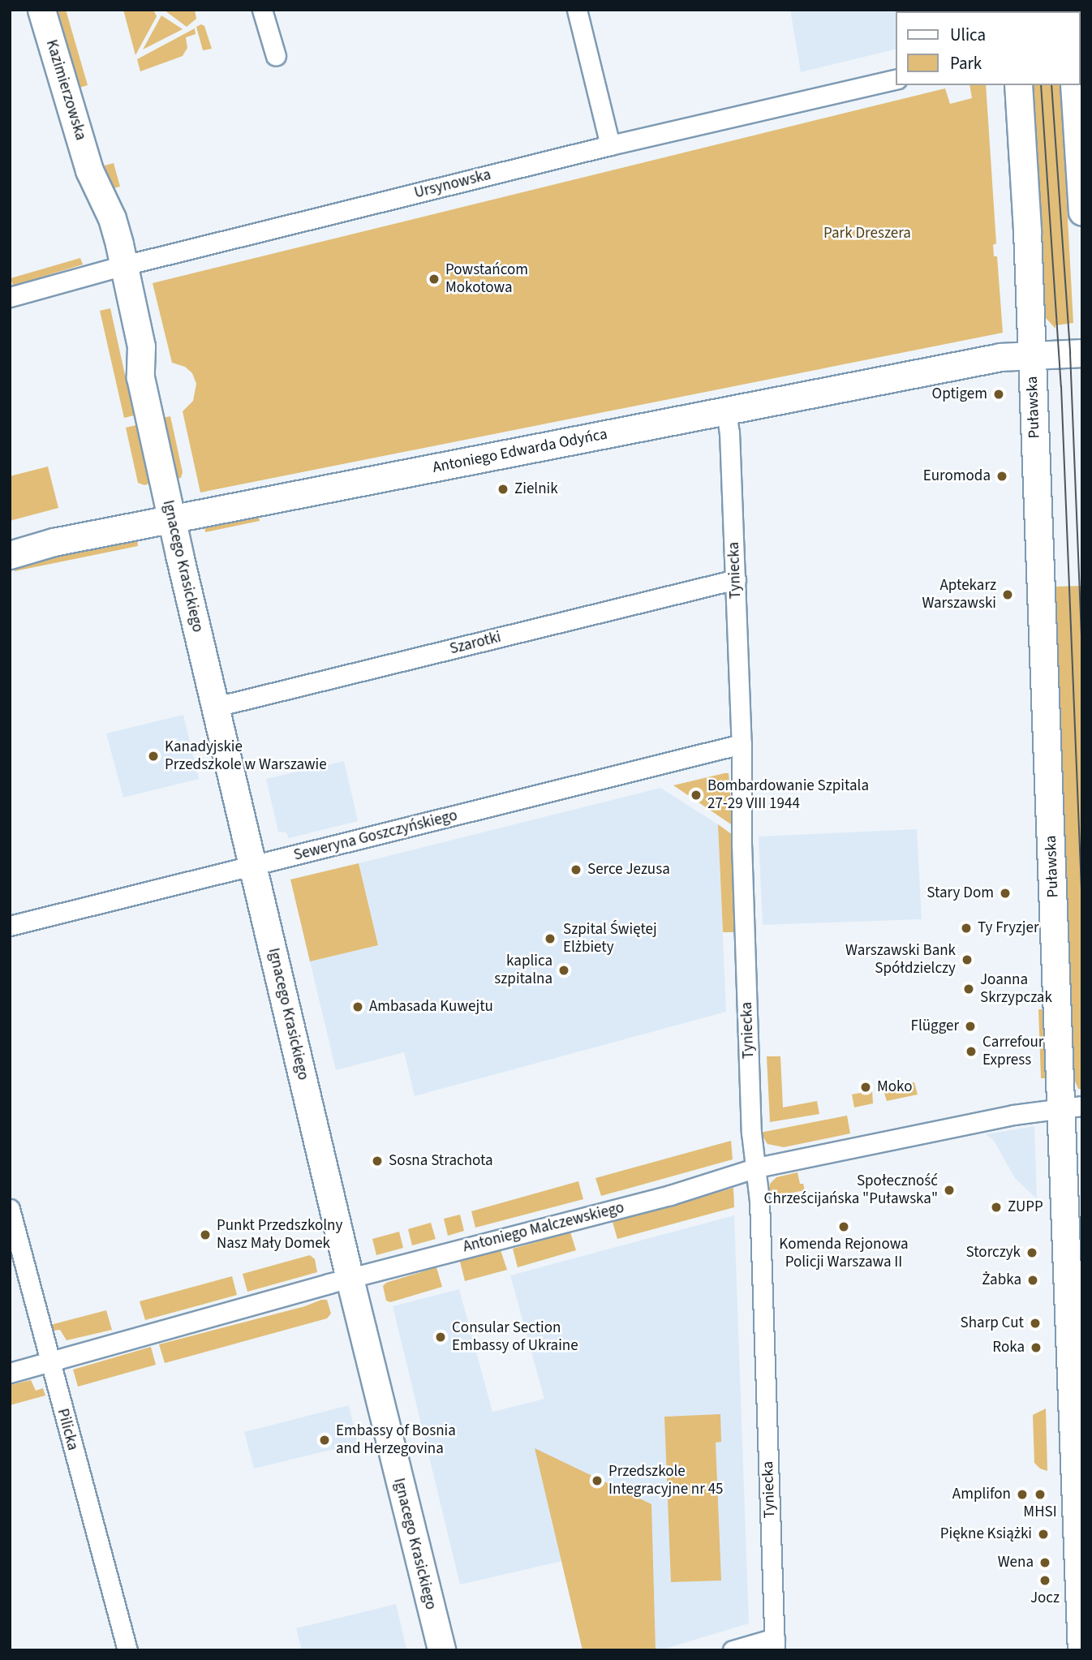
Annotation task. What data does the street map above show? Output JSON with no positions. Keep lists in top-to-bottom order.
{
  "streets": {
    "street": [
      "Kazimierzowska",
      "Ursynowska",
      "Puławska",
      "Antoniego Edwarda Odyńca",
      "Ignacego Krasickiego",
      "Tyniecka",
      "Szarotki",
      "Seweryna Goszczyńskiego",
      "Antoniego Malczewskiego",
      "Pilicka"
    ]
  },
  "crossings": [
    ["Kazimierzowska", "Ursynowska"],
    ["Kazimierzowska", "Ignacego Krasickiego"],
    ["Ursynowska", "Ignacego Krasickiego"],
    ["Puławska", "Antoniego Edwarda Odyńca"],
    ["Puławska", "Antoniego Malczewskiego"],
    ["Antoniego Edwarda Odyńca", "Ignacego Krasickiego"],
    ["Antoniego Edwarda Odyńca", "Tyniecka"],
    ["Ignacego Krasickiego", "Szarotki"],
    ["Ignacego Krasickiego", "Seweryna Goszczyńskiego"],
    ["Ignacego Krasickiego", "Antoniego Malczewskiego"],
    ["Tyniecka", "Szarotki"],
    ["Tyniecka", "Seweryna Goszczyńskiego"],
    ["Tyniecka", "Antoniego Malczewskiego"],
    ["Antoniego Malczewskiego", "Pilicka"]
  ],
  "parks": ["Park Dreszera"],
  "places": [
    "Powstańcom Mokotowa",
    "Optigem",
    "Euromoda",
    "Zielnik",
    "Aptekarz Warszawski",
    "Kanadyjskie Przedszkole w Warszawie",
    "Bombardowanie Szpitala 27-29 VIII 1944",
    "Serce Jezusa",
    "Stary Dom",
    "Ty Fryzjer",
    "Szpital Świętej Elżbiety",
    "Warszawski Bank Spółdzielczy",
    "kaplica szpitalna",
    "Joanna Skrzypczak",
    "Ambasada Kuwejtu",
    "Flügger",
    "Carrefour Express",
    "Moko",
    "Sosna Strachota",
    "Społeczność Chrześcijańska \"Puławska\"",
    "ZUPP",
    "Komenda Rejonowa Policji Warszawa II",
    "Punkt Przedszkolny Nasz Mały Domek",
    "Storczyk",
    "Żabka",
    "Sharp Cut",
    "Consular Section Embassy of Ukraine",
    "Roka",
    "Embassy of Bosnia and Herzegovina",
    "Przedszkole Integracyjne nr 45",
    "Amplifon",
    "MHSI",
    "Piękne Książki",
    "Wena",
    "Jocz"
  ],
  "legend": ["Ulica", "Park"]
}
